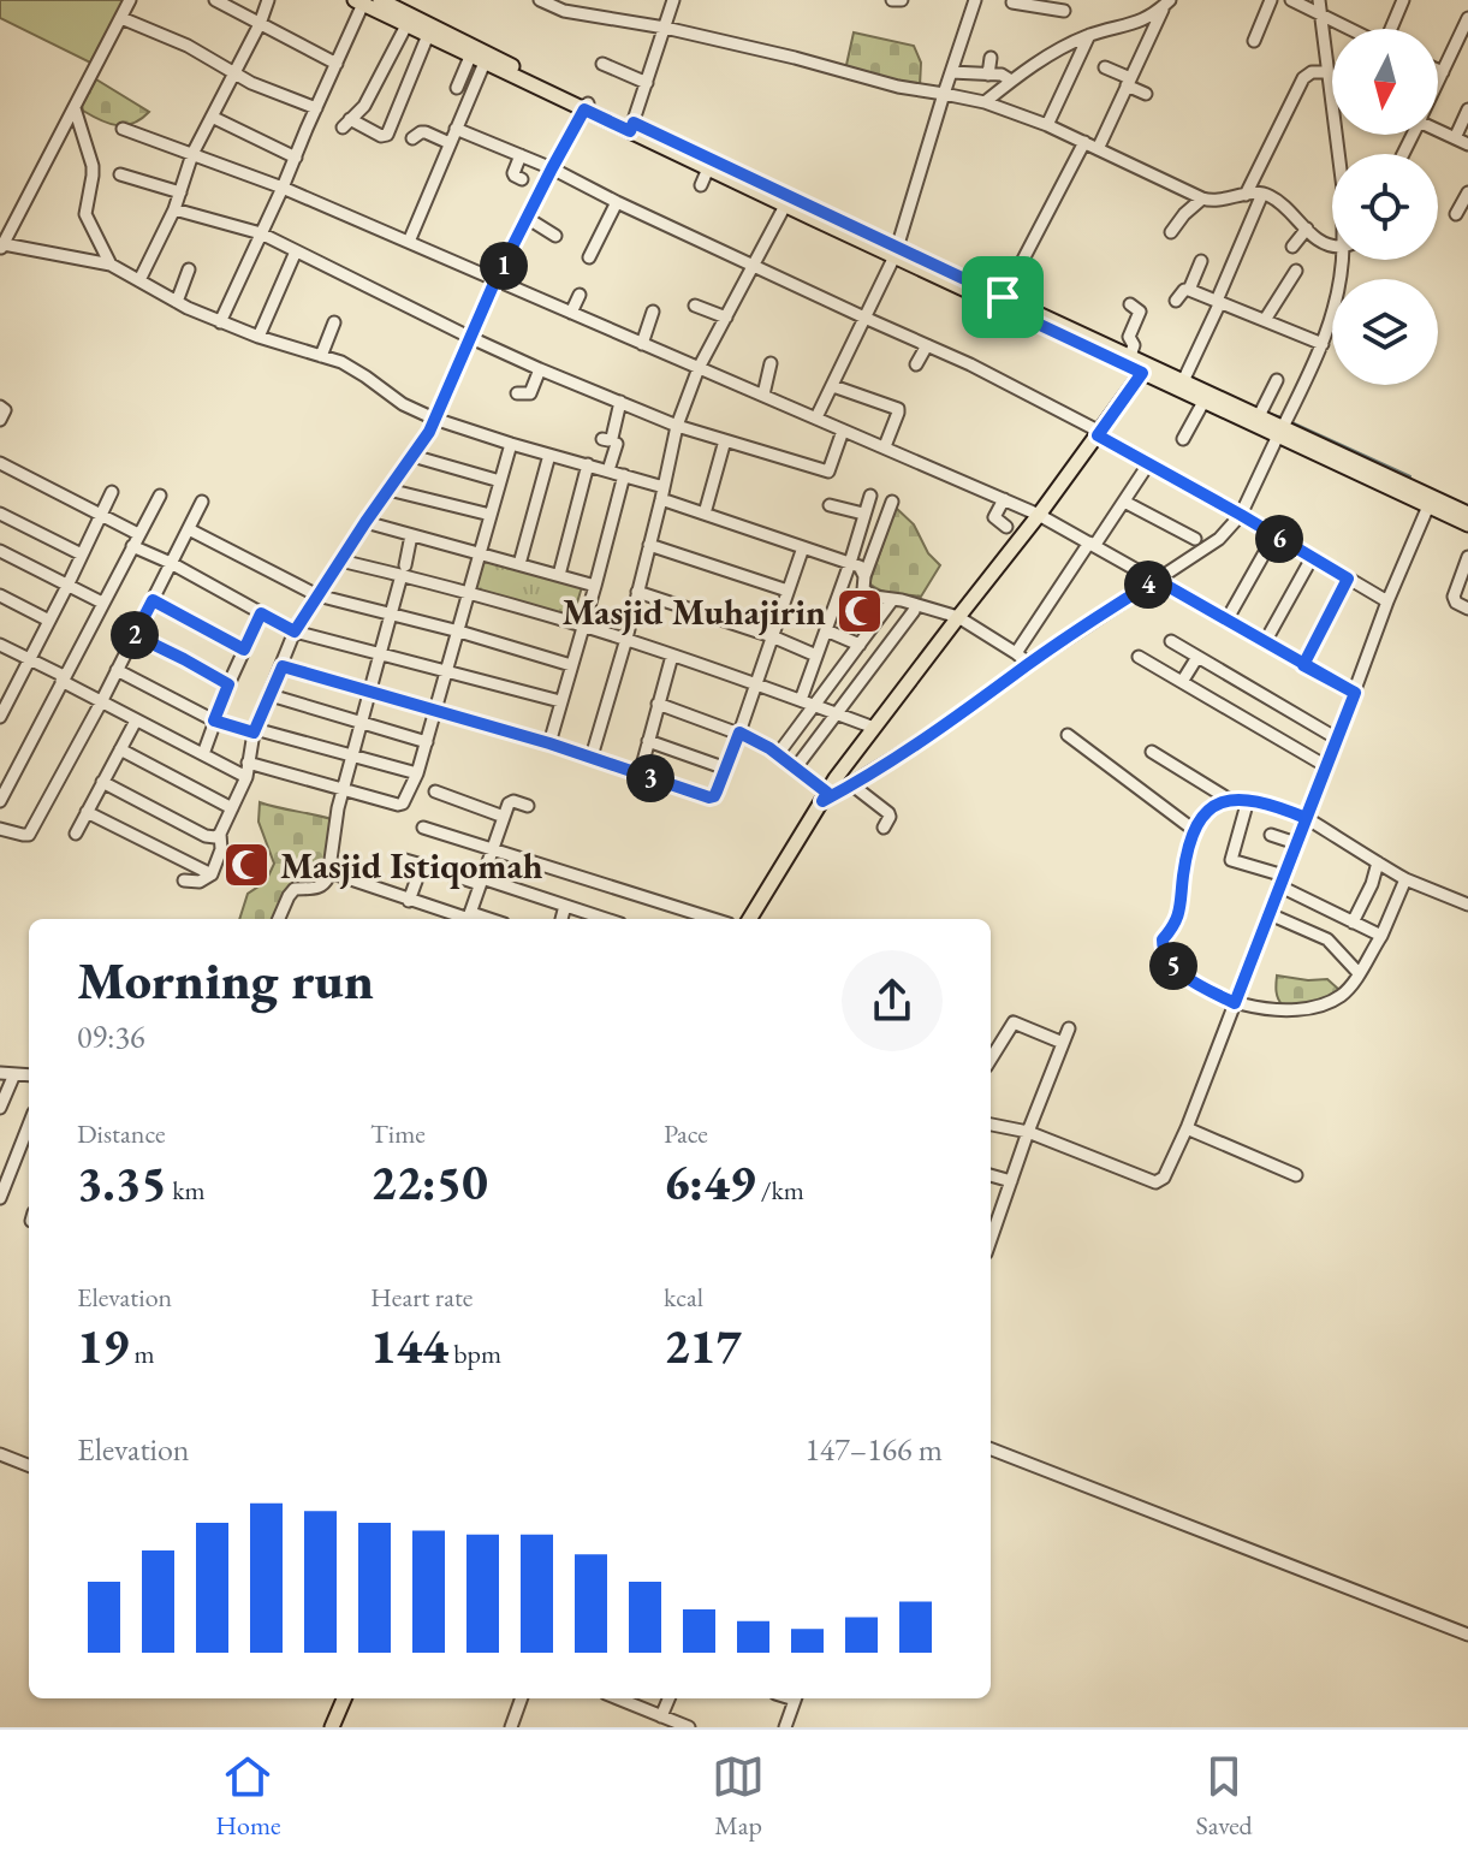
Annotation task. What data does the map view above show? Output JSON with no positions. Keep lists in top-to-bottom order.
{
  "places": {
    "mosque": ["Masjid Muhajirin", "Masjid Istiqomah"]
  },
  "north": "bottom",
  "page": {
    "pins": [
      "1",
      "6",
      "4",
      "2",
      "3",
      "5"
    ],
    "heading": ["Morning run", "09:36"],
    "stats": [
      ["Distance", "3.35 km"],
      ["Time", "22:50"],
      ["Pace", "6:49 /km"],
      ["Elevation", "19 m"],
      ["Heart rate", "144 bpm"],
      ["kcal", "217"]
    ],
    "chart": ["Elevation", "147–166 m"],
    "tabs": ["Home", "Map", "Saved"]
  }
}
